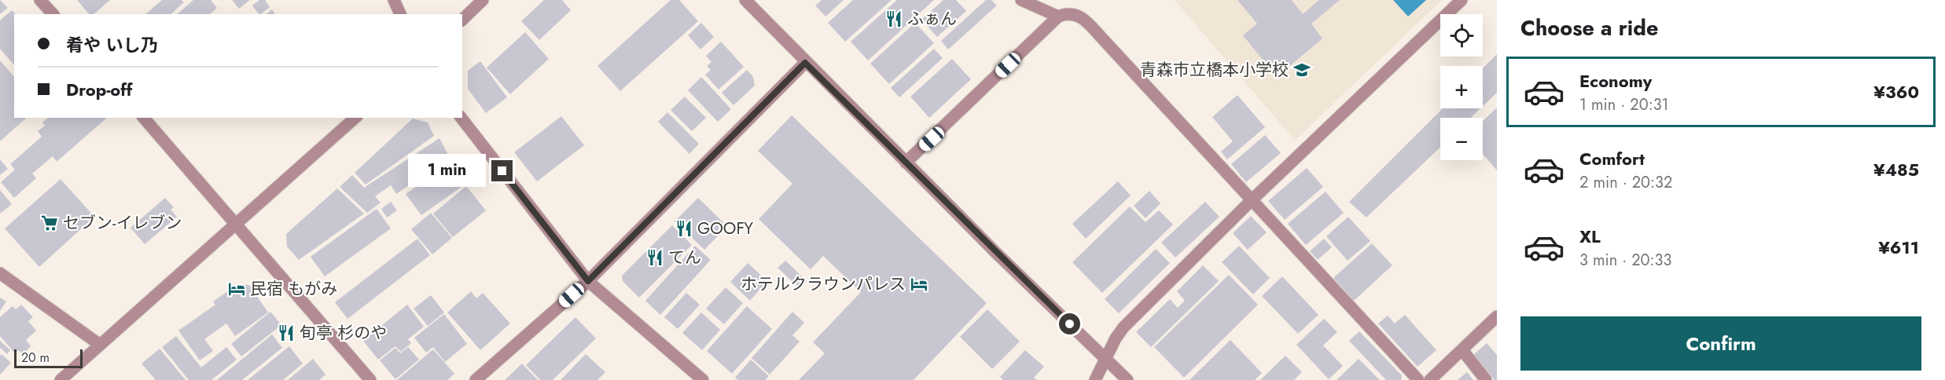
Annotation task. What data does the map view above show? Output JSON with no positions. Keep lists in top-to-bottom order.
{
  "places": {
    "restaurant": [
      "ふぁん",
      "GOOFY",
      "てん",
      "旬亭 杉のや"
    ],
    "school or university": ["青森市立橋本小学校"],
    "supermarket": ["セブン-イレブン"],
    "hotel": ["ホテルクラウンパレス", "民宿 もがみ"]
  },
  "scale_bar": "20 m",
  "page": {
    "heading": "Choose a ride",
    "map_buttons": ["+", "−"],
    "banner": ["肴や いし乃", "Drop-off"],
    "list": [
      {
        "name": "Economy",
        "note": "1 min · 20:31",
        "value": "¥360"
      },
      {
        "name": "Comfort",
        "note": "2 min · 20:32",
        "value": "¥485"
      },
      {
        "name": "XL",
        "note": "3 min · 20:33",
        "value": "¥611"
      }
    ],
    "bubble": "1 min",
    "buttons": "Confirm",
    "scale": "20 m"
  }
}
